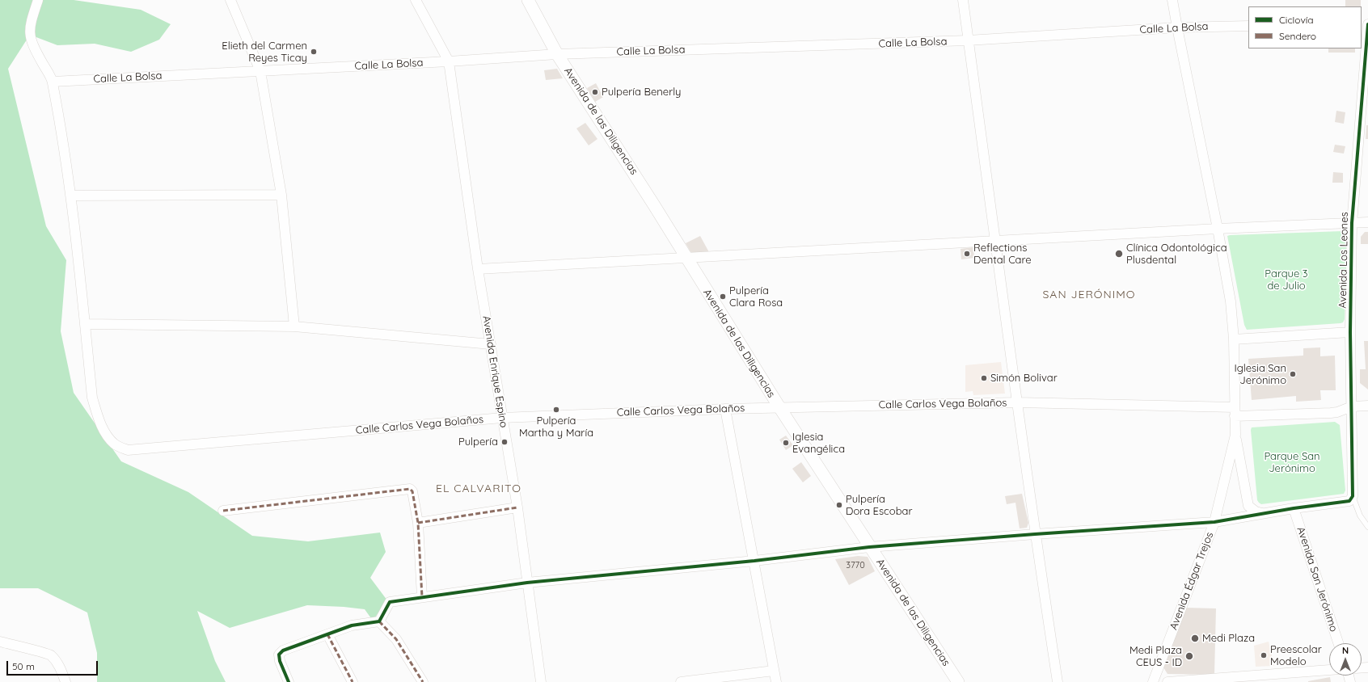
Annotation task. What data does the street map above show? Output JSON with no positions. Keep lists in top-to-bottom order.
{
  "streets": {
    "street": [
      "Calle La Bolsa",
      "Avenida de las Diligencias",
      "Avenida Los Leones",
      "Avenida Enrique Espino",
      "Calle Carlos Vega Bolaños",
      "Avenida San Jerónimo",
      "Avenida Édgar Trejos"
    ]
  },
  "crossings": [
    ["Calle La Bolsa", "Avenida de las Diligencias"],
    ["Calle La Bolsa", "Avenida Enrique Espino"],
    ["Calle La Bolsa", "Avenida Édgar Trejos"],
    ["Avenida de las Diligencias", "Calle Carlos Vega Bolaños"],
    ["Avenida Los Leones", "Calle Carlos Vega Bolaños"],
    ["Avenida Enrique Espino", "Calle Carlos Vega Bolaños"],
    ["Calle Carlos Vega Bolaños", "Avenida Édgar Trejos"]
  ],
  "districts": ["SAN JERÓNIMO", "EL CALVARITO"],
  "parks": ["Parque 3 de Julio", "Parque San Jerónimo"],
  "places": [
    "Elieth del Carmen Reyes Ticay",
    "Pulpería Benerly",
    "Reflections Dental Care",
    "Clínica Odontológica Plusdental",
    "Pulpería Clara Rosa",
    "Iglesia San Jerónimo",
    "Simón Bolivar",
    "Pulpería Martha y María",
    "Pulpería",
    "Iglesia Evangélica",
    "Pulpería Dora Escobar",
    "Medi Plaza",
    "Preescolar Modelo",
    "Medi Plaza CEUS - ID"
  ],
  "house_numbers": ["3770"],
  "legend": ["Ciclovía", "Sendero"],
  "scale_bar": "50 m",
  "north": "top"
}
